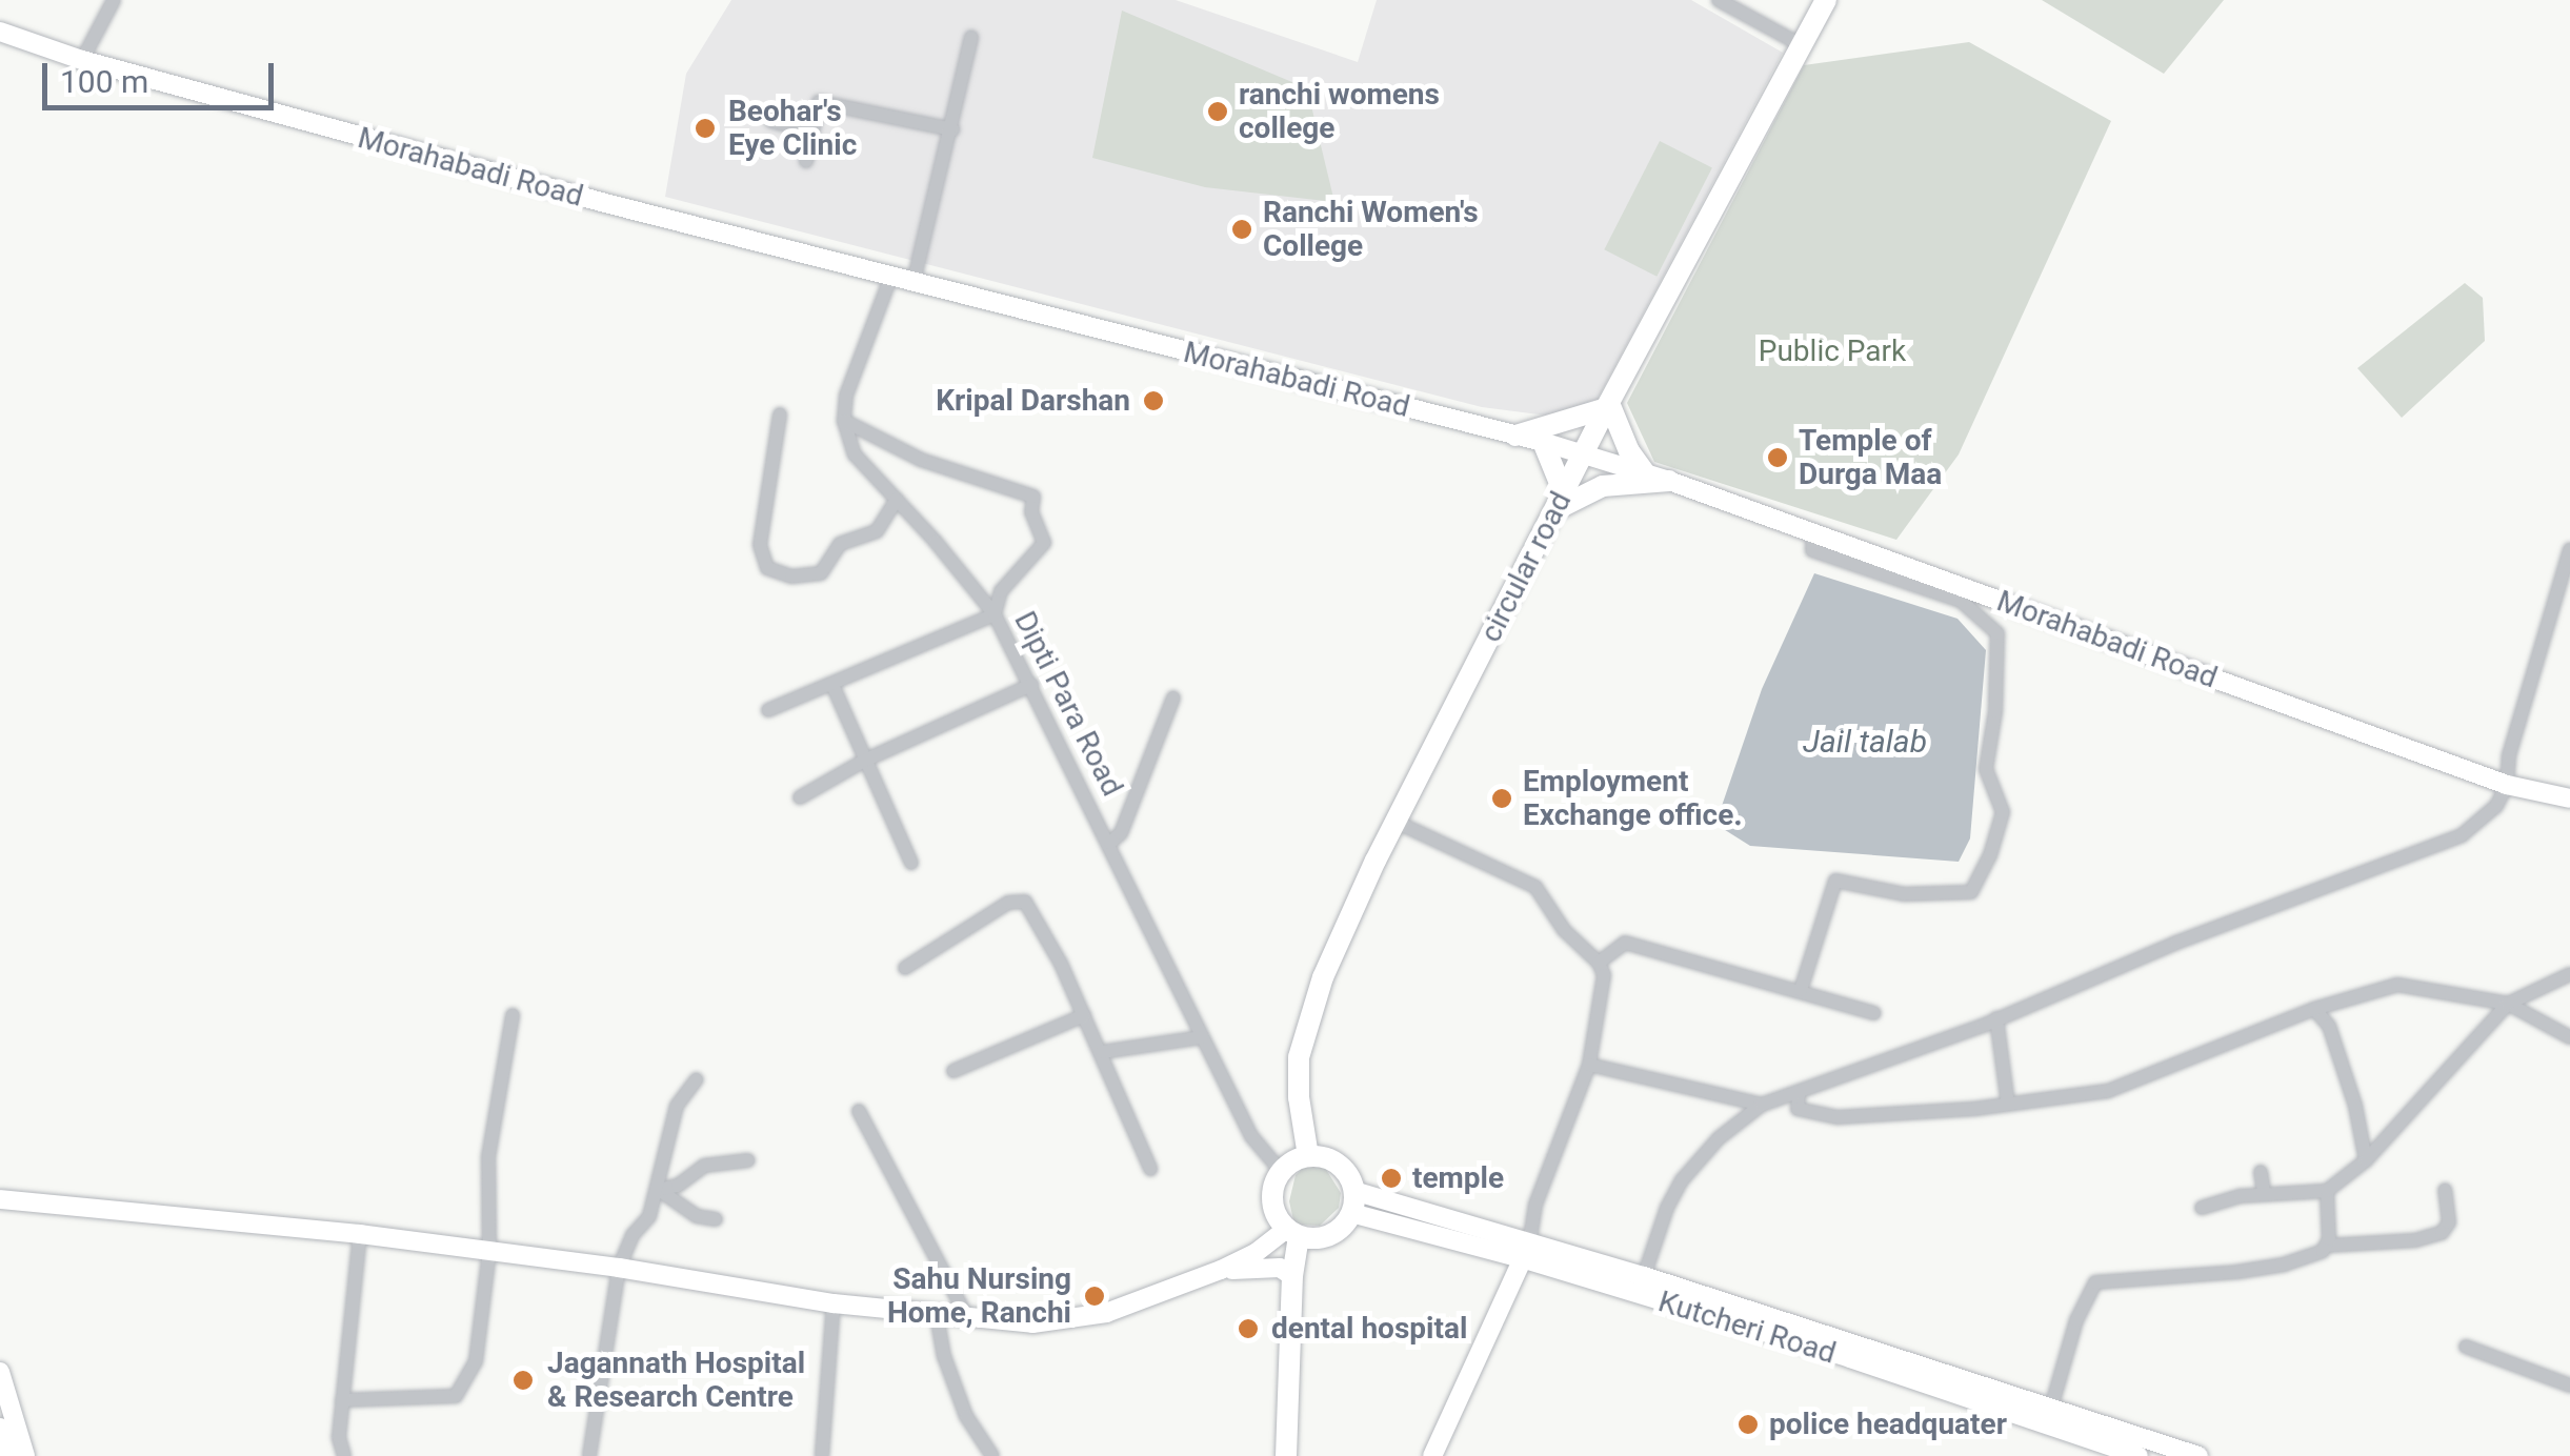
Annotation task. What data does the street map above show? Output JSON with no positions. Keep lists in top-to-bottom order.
{
  "streets": {
    "main road": ["Morahabadi Road", "circular road", "Kutcheri Road"],
    "street": ["Dipti Para Road"]
  },
  "crossings": [
    ["Morahabadi Road", "circular road"],
    ["circular road", "Dipti Para Road"]
  ],
  "water": ["Jail talab"],
  "parks": ["Public Park"],
  "places": [
    "ranchi womens college",
    "Beohar's Eye Clinic",
    "Ranchi Women's College",
    "Kripal Darshan",
    "Temple of Durga Maa",
    "Employment Exchange office.",
    "temple",
    "Sahu Nursing Home, Ranchi",
    "dental hospital",
    "Jagannath Hospital & Research Centre",
    "police headquater"
  ],
  "scale_bar": "100 m"
}
